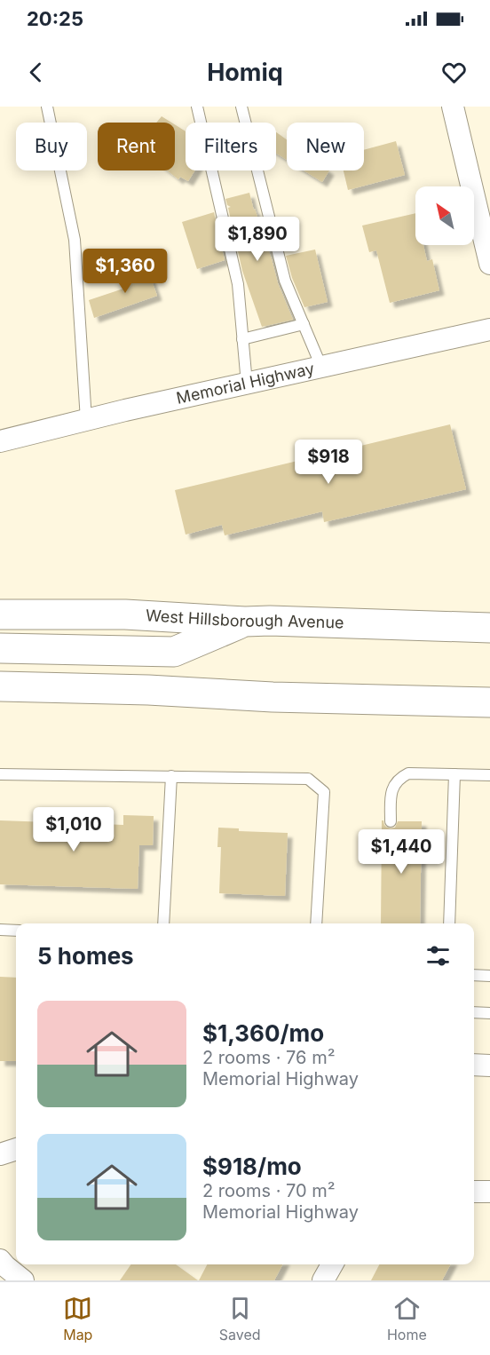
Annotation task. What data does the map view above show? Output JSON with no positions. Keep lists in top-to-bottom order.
{
  "streets": {
    "main road": ["West Hillsborough Avenue"],
    "street": ["Memorial Highway"]
  },
  "north": "top left",
  "page": {
    "status": "20:25",
    "header": "Homiq",
    "chip": [
      "Buy",
      "Rent",
      "Filters",
      "New"
    ],
    "price": [
      "$1,890",
      "$1,360",
      "$918",
      "$1,010",
      "$1,440"
    ],
    "heading": "5 homes",
    "list": [
      {
        "name": "$1,360/mo",
        "note": "2 rooms · 76 m² · Memorial Highway"
      },
      {
        "name": "$918/mo",
        "note": "2 rooms · 70 m² · Memorial Highway"
      }
    ],
    "tabs": ["Map", "Saved", "Home"]
  }
}
